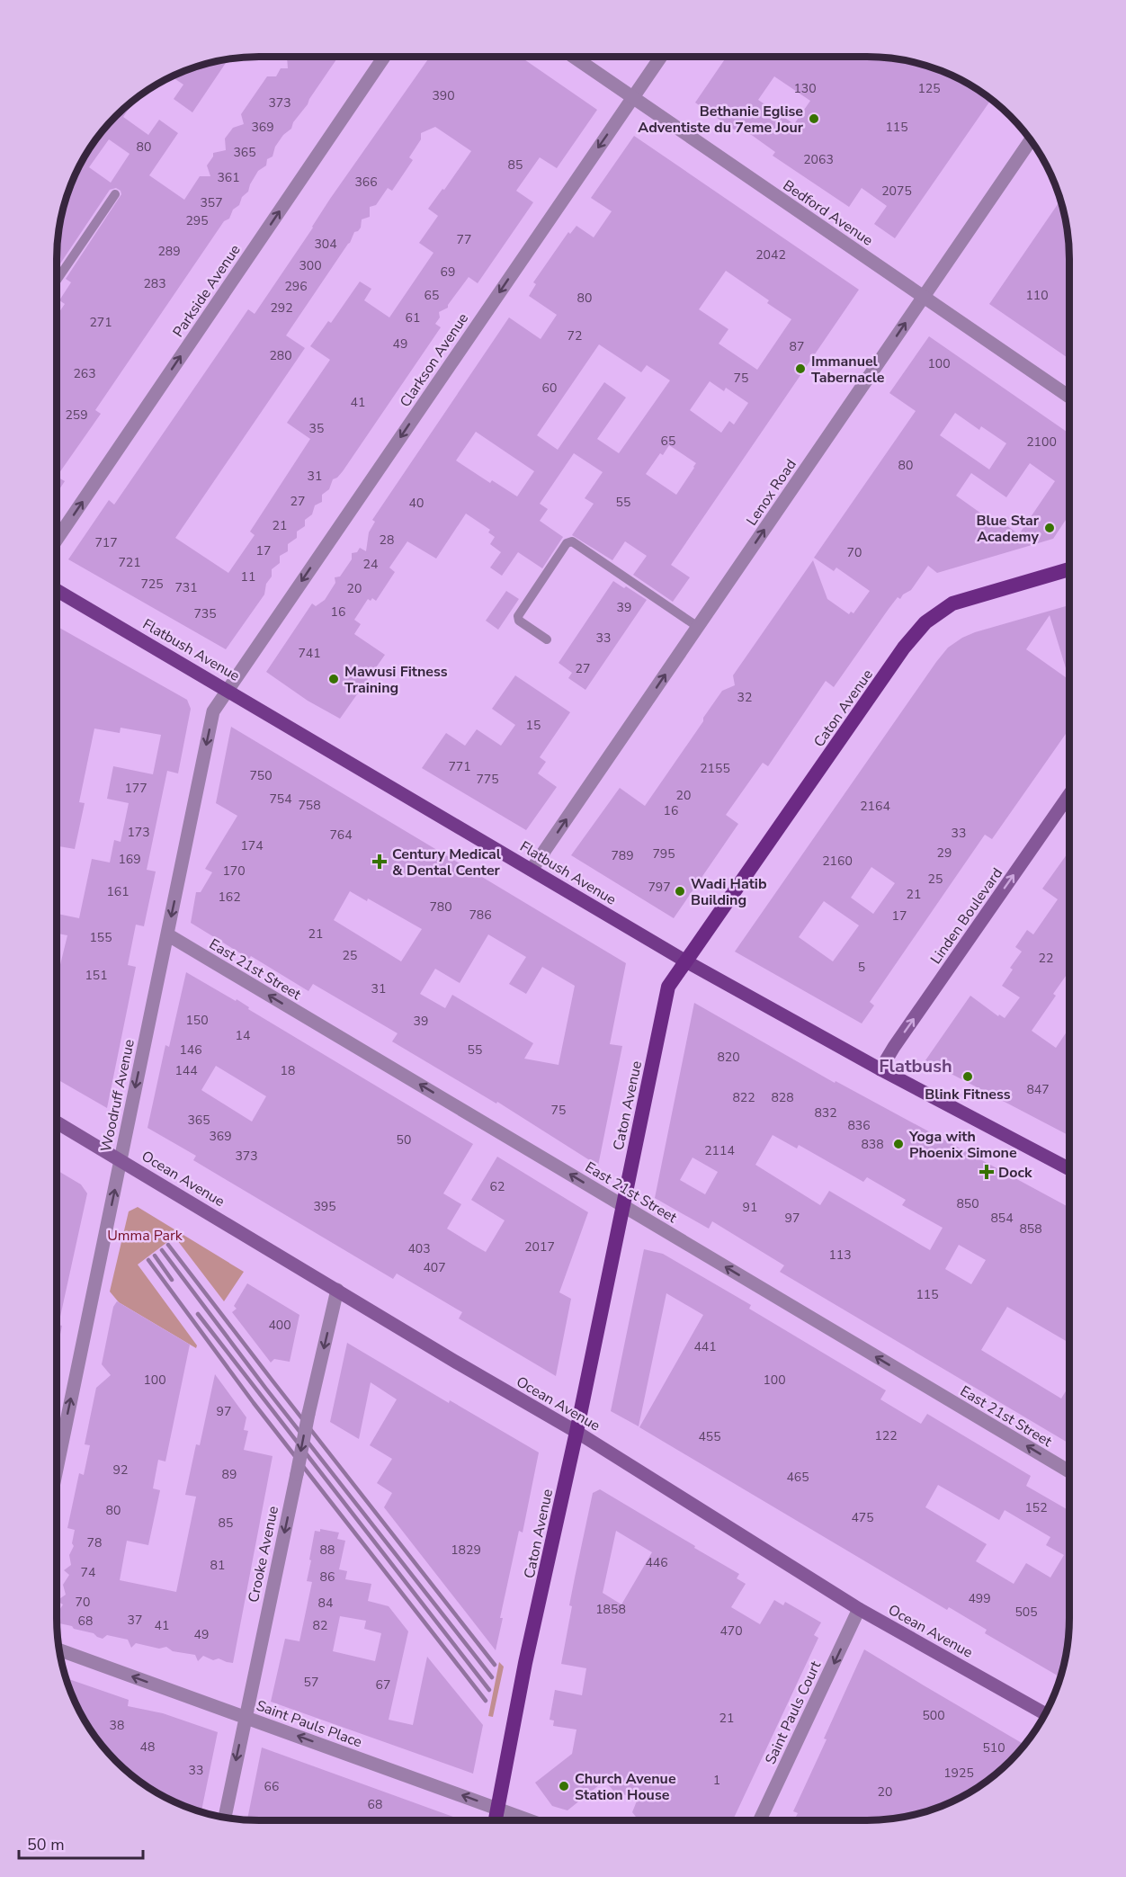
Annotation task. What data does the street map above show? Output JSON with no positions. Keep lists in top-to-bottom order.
{
  "streets": {
    "highway": ["Caton Avenue"],
    "main road": ["Flatbush Avenue", "Linden Boulevard", "Ocean Avenue"],
    "street": [
      "Bedford Avenue",
      "Parkside Avenue",
      "Clarkson Avenue",
      "Lenox Road",
      "East 21st Street",
      "Woodruff Avenue",
      "Crooke Avenue",
      "Saint Pauls Court",
      "Saint Pauls Place"
    ]
  },
  "crossings": [
    ["Bedford Avenue", "Clarkson Avenue"],
    ["Bedford Avenue", "Lenox Road"],
    ["Clarkson Avenue", "Flatbush Avenue"],
    ["Clarkson Avenue", "Woodruff Avenue"],
    ["Lenox Road", "Flatbush Avenue"],
    ["Flatbush Avenue", "Caton Avenue"],
    ["Flatbush Avenue", "Linden Boulevard"],
    ["Flatbush Avenue", "Woodruff Avenue"],
    ["Caton Avenue", "East 21st Street"],
    ["Caton Avenue", "Ocean Avenue"],
    ["Caton Avenue", "Saint Pauls Place"],
    ["East 21st Street", "Woodruff Avenue"],
    ["Woodruff Avenue", "Ocean Avenue"],
    ["Ocean Avenue", "Crooke Avenue"],
    ["Ocean Avenue", "Saint Pauls Court"],
    ["Crooke Avenue", "Saint Pauls Place"]
  ],
  "one_way": [
    "Parkside Avenue",
    "Clarkson Avenue",
    "Lenox Road",
    "Linden Boulevard",
    "East 21st Street",
    "Crooke Avenue",
    "Saint Pauls Court",
    "Saint Pauls Place"
  ],
  "districts": ["Flatbush"],
  "parks": ["Umma Park"],
  "places": {
    "other": [
      "Bethanie Eglise Adventiste du 7eme Jour",
      "Immanuel Tabernacle",
      "Blue Star Academy",
      "Mawusi Fitness Training",
      "Wadi Hatib Building",
      "Blink Fitness",
      "Yoga with Phoenix Simone",
      "Church Avenue Station House"
    ],
    "health": ["Century Medical & Dental Center", "Dock"]
  },
  "house_numbers": [
    "130",
    "125",
    "390",
    "373",
    "369",
    "115",
    "80",
    "365",
    "2063",
    "85",
    "361",
    "366",
    "2075",
    "357",
    "295",
    "77",
    "304",
    "289",
    "2042",
    "300",
    "69",
    "283",
    "296",
    "65",
    "110",
    "80",
    "292",
    "61",
    "271",
    "72",
    "49",
    "87",
    "280",
    "100",
    "263",
    "75",
    "60",
    "41",
    "259",
    "35",
    "65",
    "2100",
    "80",
    "31",
    "27",
    "55",
    "40",
    "21",
    "28",
    "717",
    "17",
    "70",
    "721",
    "24",
    "11",
    "725",
    "731",
    "20",
    "39",
    "16",
    "735",
    "33",
    "741",
    "27",
    "32",
    "15",
    "771",
    "2155",
    "750",
    "775",
    "177",
    "20",
    "754",
    "758",
    "2164",
    "16",
    "173",
    "33",
    "764",
    "174",
    "29",
    "795",
    "789",
    "169",
    "2160",
    "170",
    "25",
    "797",
    "161",
    "21",
    "162",
    "780",
    "786",
    "17",
    "21",
    "155",
    "25",
    "22",
    "5",
    "151",
    "31",
    "150",
    "39",
    "14",
    "146",
    "55",
    "820",
    "144",
    "18",
    "847",
    "822",
    "828",
    "75",
    "832",
    "365",
    "836",
    "369",
    "50",
    "838",
    "2114",
    "373",
    "62",
    "850",
    "395",
    "91",
    "97",
    "854",
    "858",
    "2017",
    "403",
    "113",
    "407",
    "115",
    "400",
    "441",
    "100",
    "100",
    "97",
    "122",
    "455",
    "92",
    "89",
    "465",
    "152",
    "80",
    "475",
    "85",
    "78",
    "88",
    "1829",
    "446",
    "81",
    "74",
    "86",
    "499",
    "70",
    "84",
    "1858",
    "505",
    "37",
    "68",
    "41",
    "82",
    "470",
    "49",
    "57",
    "67",
    "500",
    "21",
    "38",
    "48",
    "510",
    "33",
    "1925",
    "1",
    "66",
    "20",
    "68"
  ],
  "scale_bar": "50 m"
}
